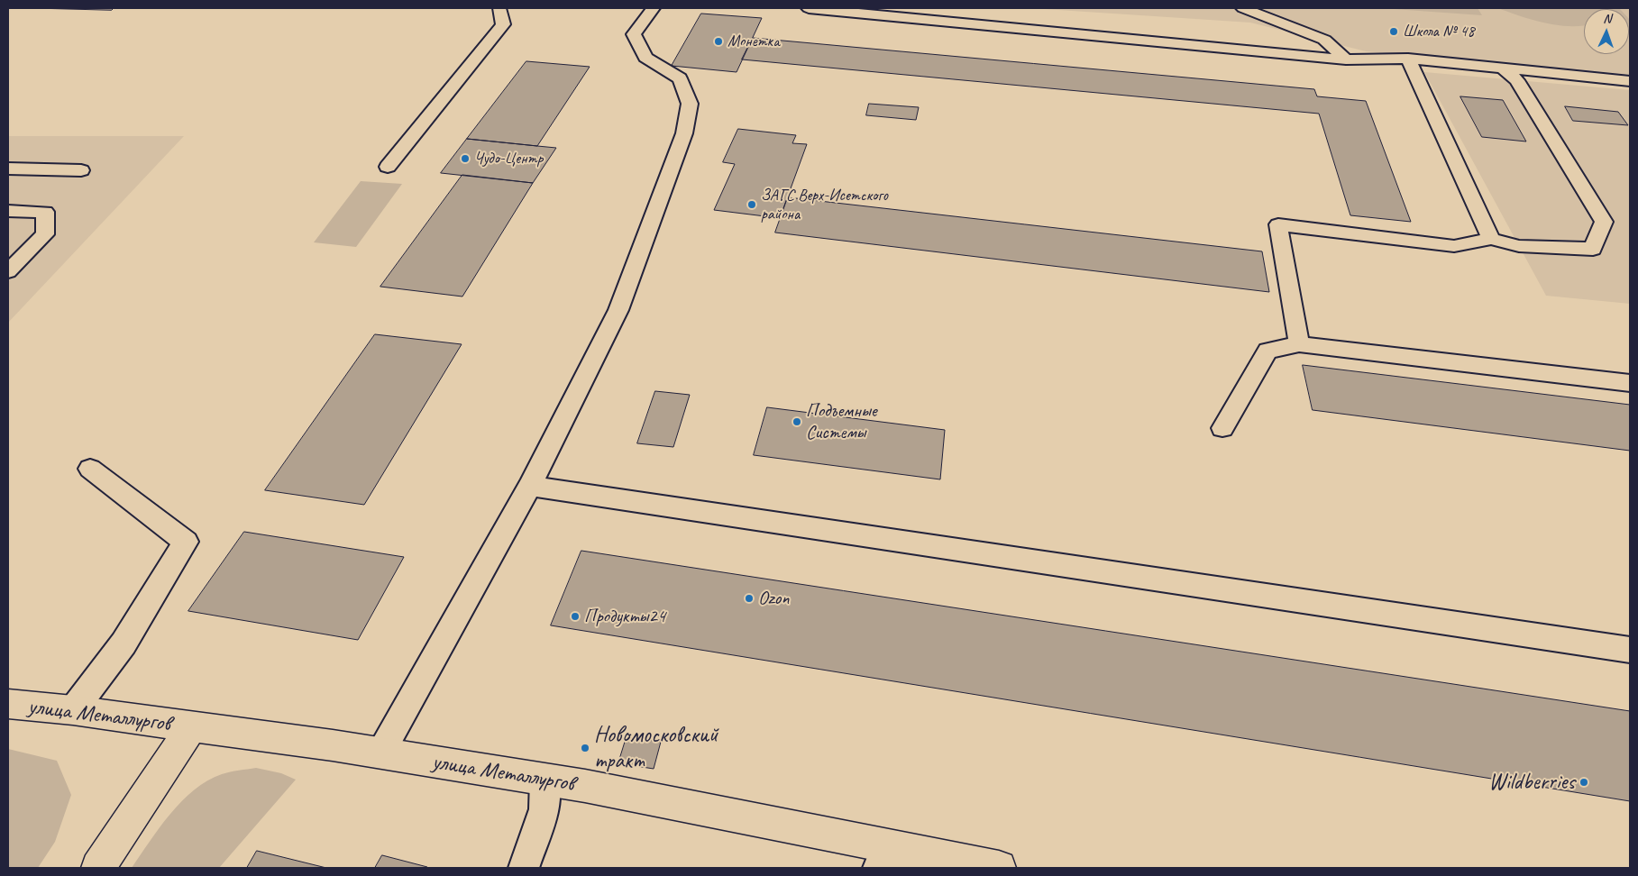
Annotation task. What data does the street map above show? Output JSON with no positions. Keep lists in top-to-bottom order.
{
  "streets": {
    "street": ["улица Металлургов"]
  },
  "places": [
    "Школа № 48",
    "Монетка",
    "Чудо-Центр",
    "ЗАГС Верх-Исетского района",
    "Подъемные Системы",
    "Ozon",
    "Продукты24",
    "Новомосковский тракт",
    "Wildberries"
  ],
  "north": "top"
}
